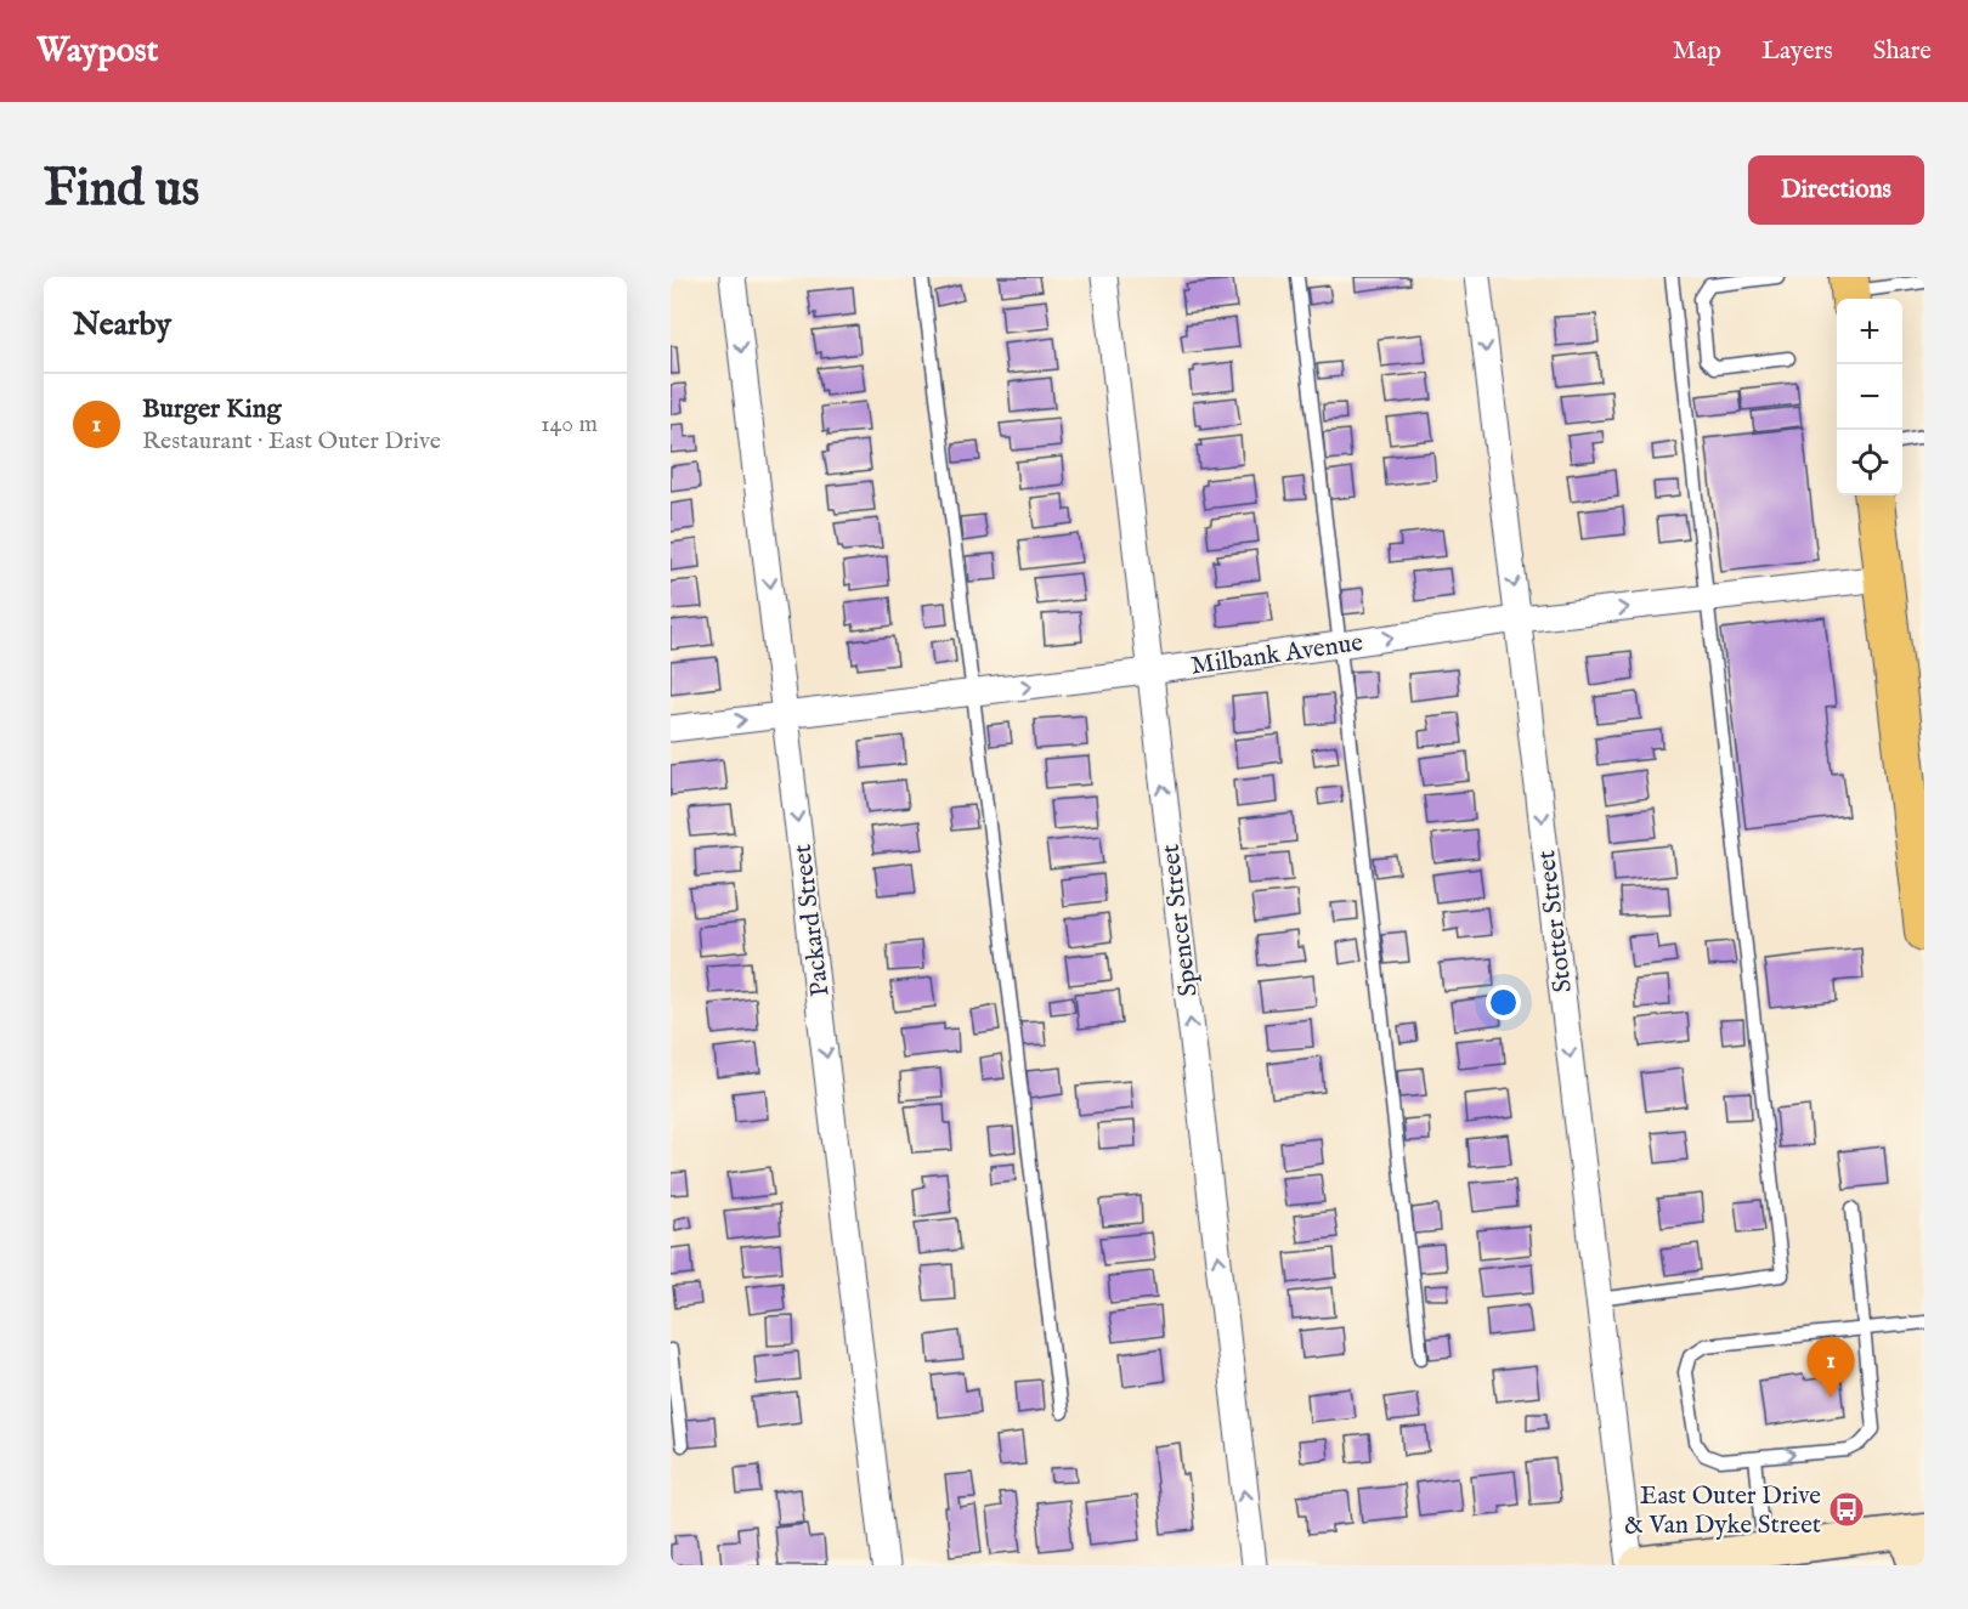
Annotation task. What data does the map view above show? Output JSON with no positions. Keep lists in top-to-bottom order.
{
  "streets": {
    "street": [
      "Milbank Avenue",
      "Packard Street",
      "Spencer Street",
      "Stotter Street"
    ]
  },
  "crossings": [
    ["Milbank Avenue", "Packard Street"],
    ["Milbank Avenue", "Spencer Street"],
    ["Milbank Avenue", "Stotter Street"]
  ],
  "one_way": [
    "Milbank Avenue",
    "Packard Street",
    "Spencer Street",
    "Stotter Street"
  ],
  "places": {
    "bus stop": ["East Outer Drive & Van Dyke Street"]
  },
  "page": {
    "header": "Waypost",
    "nav": ["Map", "Layers", "Share"],
    "buttons": "Directions",
    "title": "Find us",
    "heading": "Nearby",
    "map_buttons": ["+", "−"],
    "list": [
      {
        "mark": "1",
        "name": "Burger King",
        "note": "Restaurant · East Outer Drive",
        "value": "140 m"
      }
    ],
    "pins": "1"
  }
}
